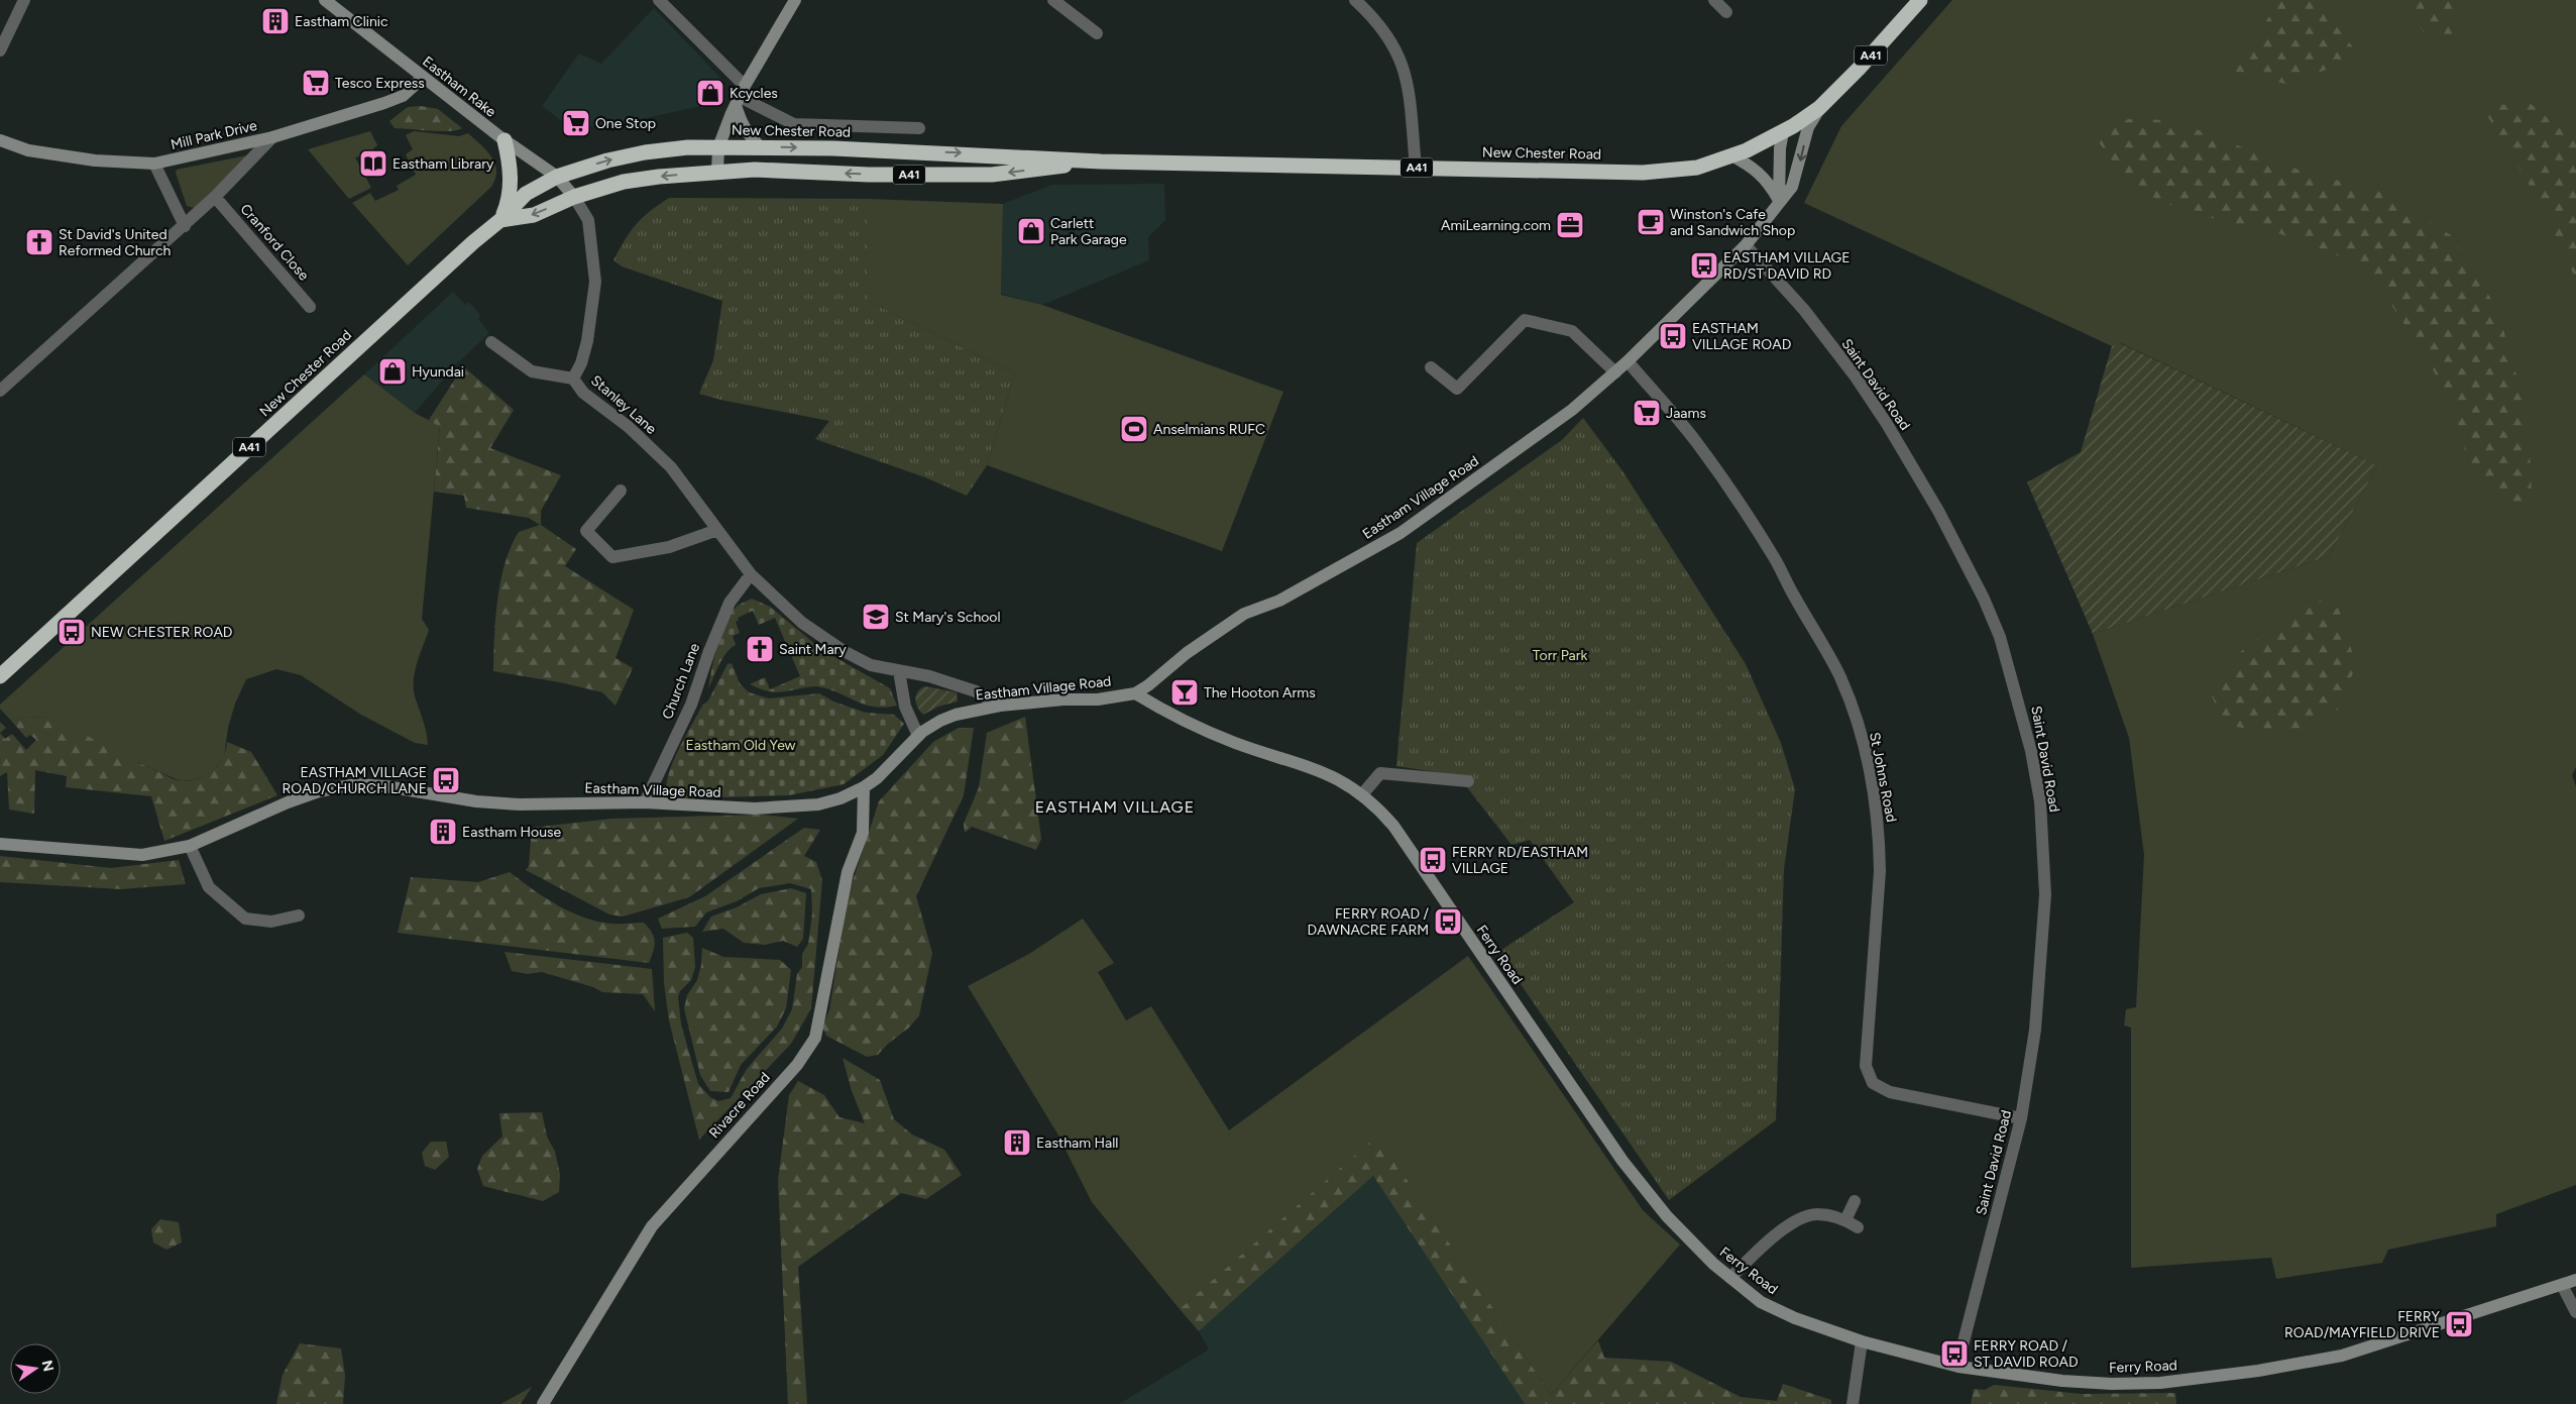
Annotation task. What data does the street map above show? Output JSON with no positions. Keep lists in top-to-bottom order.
{
  "streets": {
    "highway": ["A41", "New Chester Road"],
    "main road": [
      "Eastham Rake",
      "Mill Park Drive",
      "Eastham Village Road",
      "Ferry Road",
      "Rivacre Road"
    ],
    "street": [
      "Cranford Close",
      "Saint David Road",
      "Stanley Lane",
      "Church Lane",
      "St Johns Road"
    ]
  },
  "crossings": [
    ["A41", "Eastham Rake"],
    ["A41", "New Chester Road"],
    ["Eastham Rake", "New Chester Road"],
    ["Eastham Rake", "Mill Park Drive"],
    ["Eastham Rake", "Stanley Lane"],
    ["New Chester Road", "Stanley Lane"],
    ["New Chester Road", "Eastham Village Road"],
    ["Saint David Road", "Eastham Village Road"],
    ["Saint David Road", "St Johns Road"],
    ["Stanley Lane", "Eastham Village Road"],
    ["Stanley Lane", "Church Lane"],
    ["Eastham Village Road", "Church Lane"],
    ["Eastham Village Road", "St Johns Road"],
    ["Eastham Village Road", "Ferry Road"],
    ["Eastham Village Road", "Rivacre Road"]
  ],
  "districts": ["EASTHAM VILLAGE"],
  "parks": ["Torr Park", "Eastham Old Yew"],
  "places": {
    "building": ["Eastham Clinic", "Eastham House", "Eastham Hall"],
    "supermarket": ["Tesco Express", "One Stop", "Jaams"],
    "shop": ["Kcycles", "Carlett Park Garage", "Hyundai"],
    "library": ["Eastham Library"],
    "cafe": ["Winston's Cafe and Sandwich Shop"],
    "office": ["AmiLearning.com"],
    "church": ["St David's United Reformed Church", "Saint Mary"],
    "bus stop": [
      "EASTHAM VILLAGE RD/ST DAVID RD",
      "EASTHAM VILLAGE ROAD",
      "NEW CHESTER ROAD",
      "EASTHAM VILLAGE ROAD/CHURCH LANE",
      "FERRY RD/EASTHAM VILLAGE",
      "FERRY ROAD / DAWNACRE FARM",
      "FERRY ROAD/MAYFIELD DRIVE",
      "FERRY ROAD / ST DAVID ROAD"
    ],
    "sports": ["Anselmians RUFC"],
    "school or university": ["St Mary's School"],
    "bar": ["The Hooton Arms"]
  },
  "north": "right"
}
